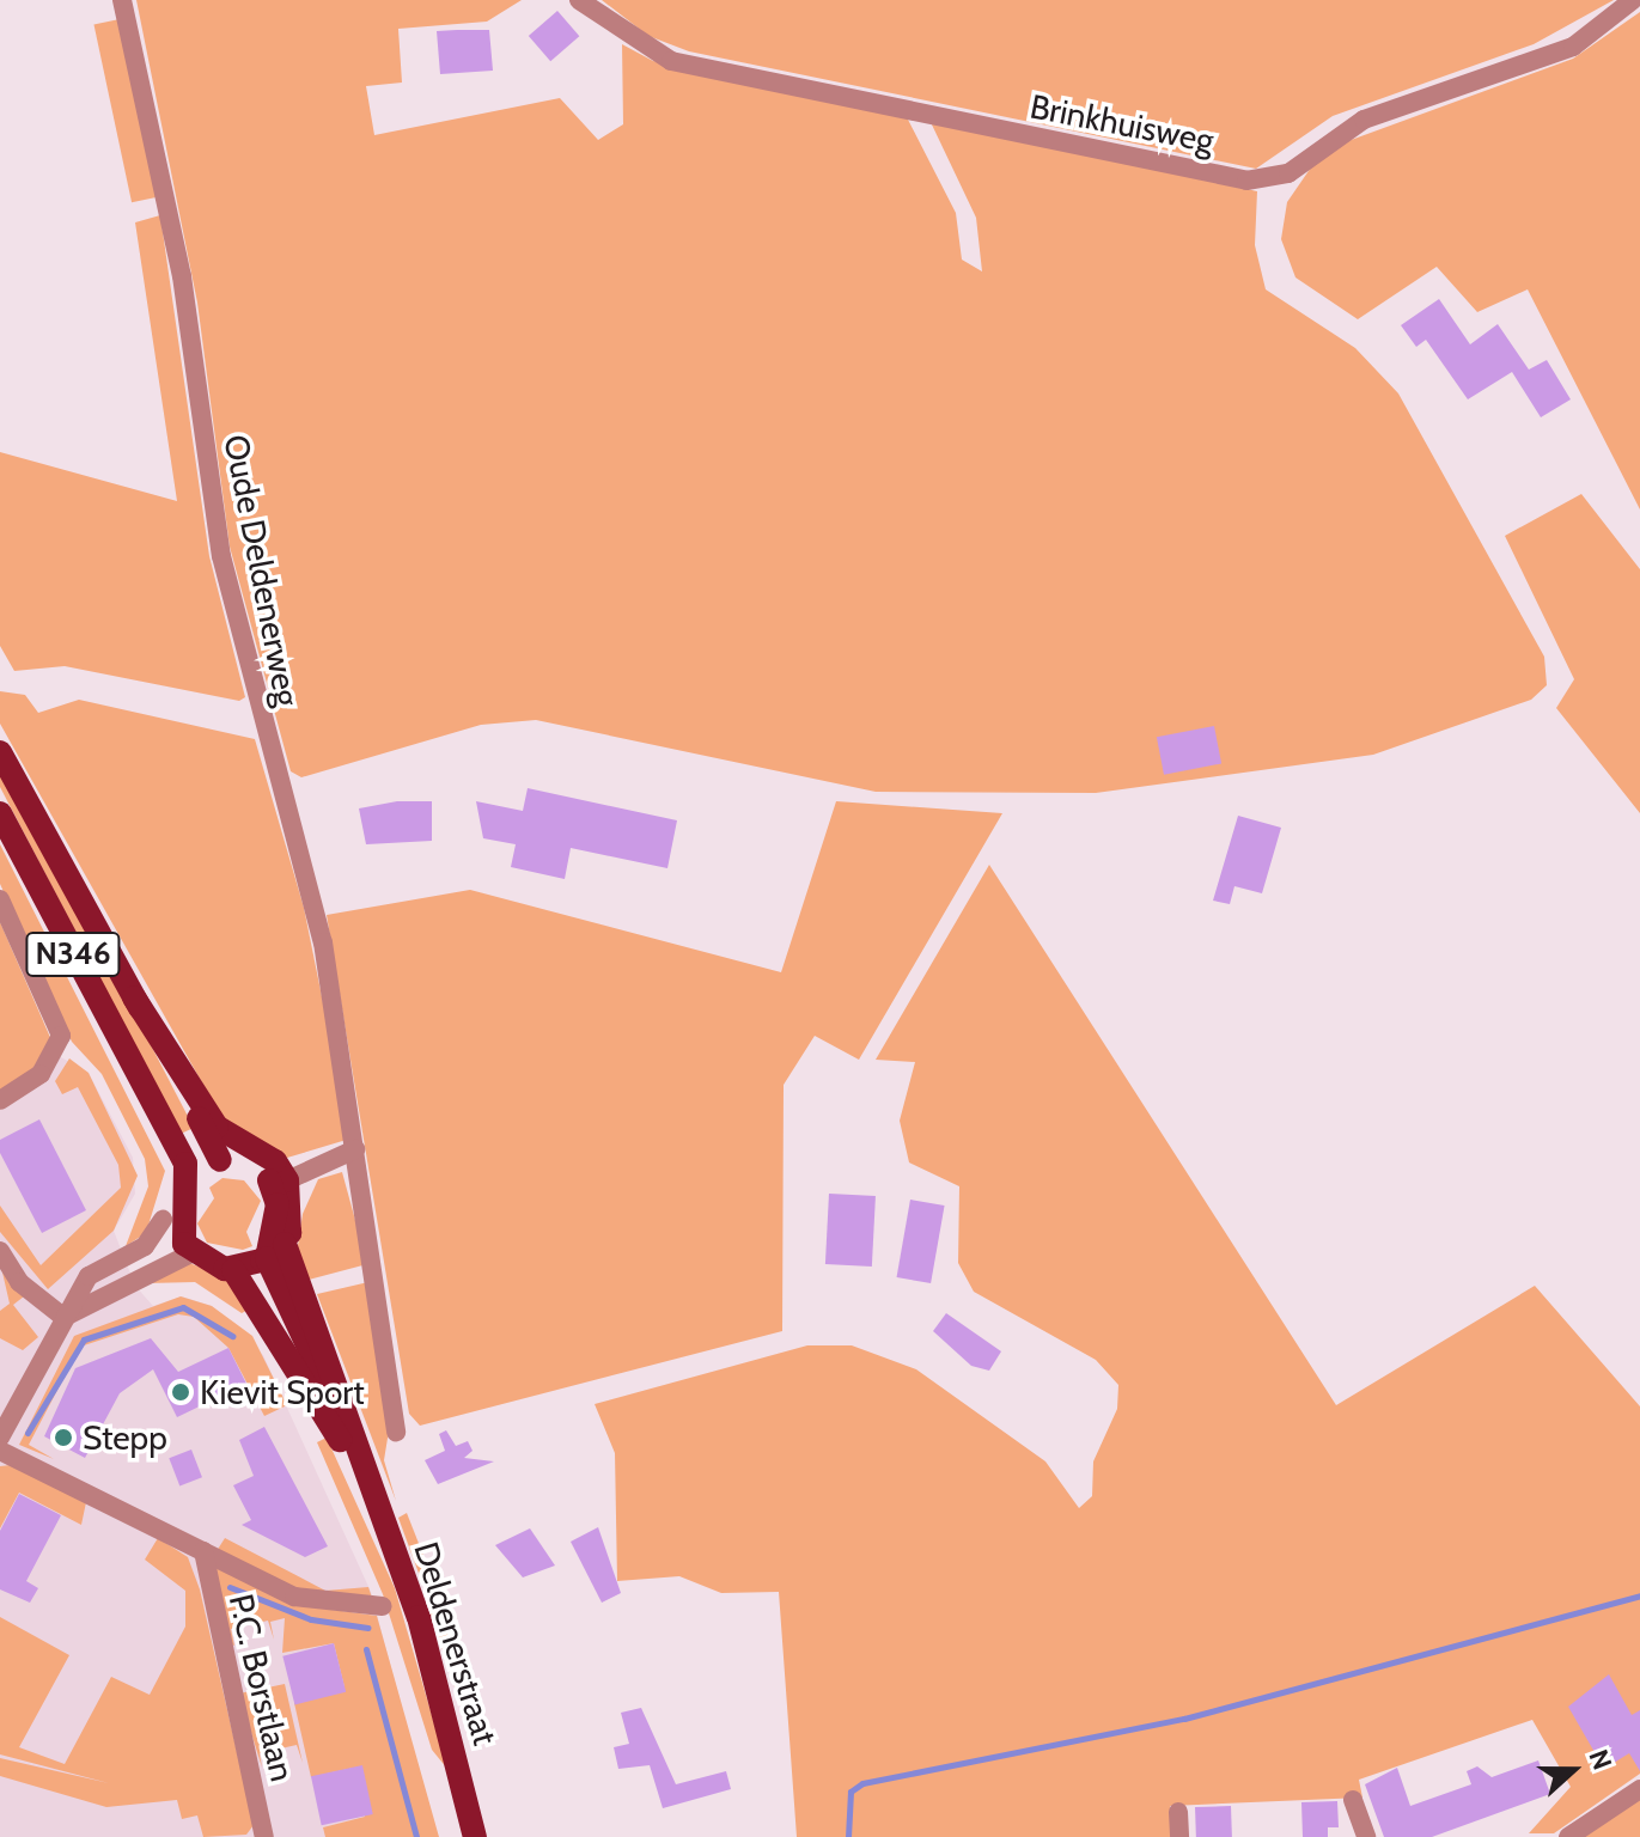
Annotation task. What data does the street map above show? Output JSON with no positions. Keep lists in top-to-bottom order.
{
  "streets": {
    "main road": ["N346", "Deldenerstraat"],
    "street": ["Brinkhuisweg", "Oude Deldenerweg", "P.C. Borstlaan"]
  },
  "crossings": [
    ["N346", "Deldenerstraat"]
  ],
  "places": ["Kievit Sport", "Stepp"],
  "north": "right"
}
